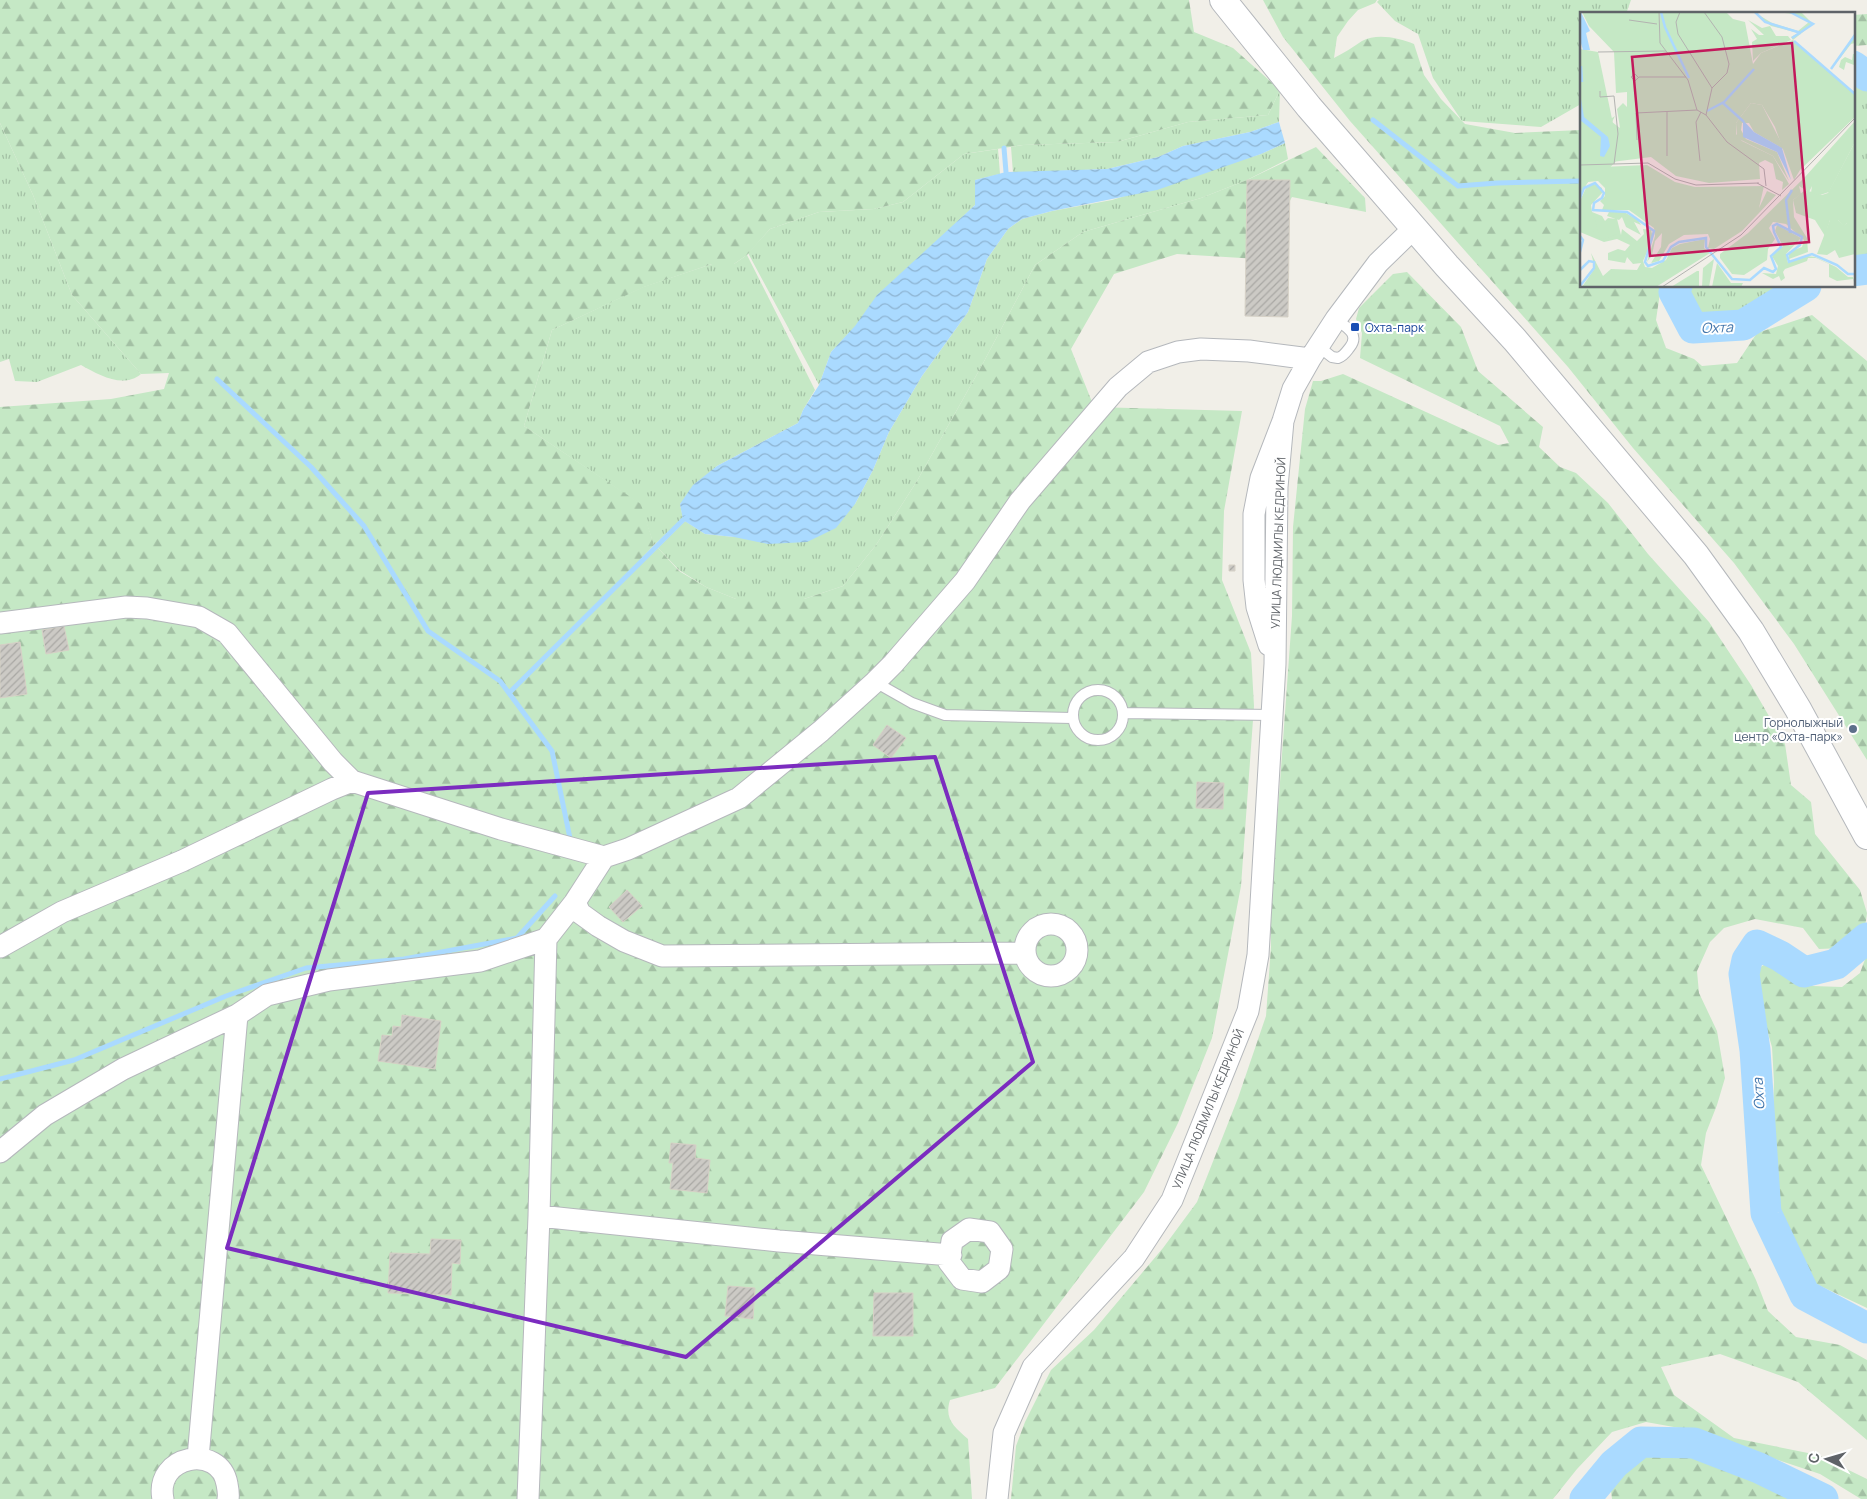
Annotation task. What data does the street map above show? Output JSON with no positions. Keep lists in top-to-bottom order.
{
  "streets": {
    "street": ["УЛИЦА ЛЮДМИЛЫ КЕДРИНОЙ"]
  },
  "water": ["Охта"],
  "places": {
    "transit": ["Охта-парк"],
    "other": ["Горнолыжный центр «Охта-парк»"]
  },
  "north": "left"
}
